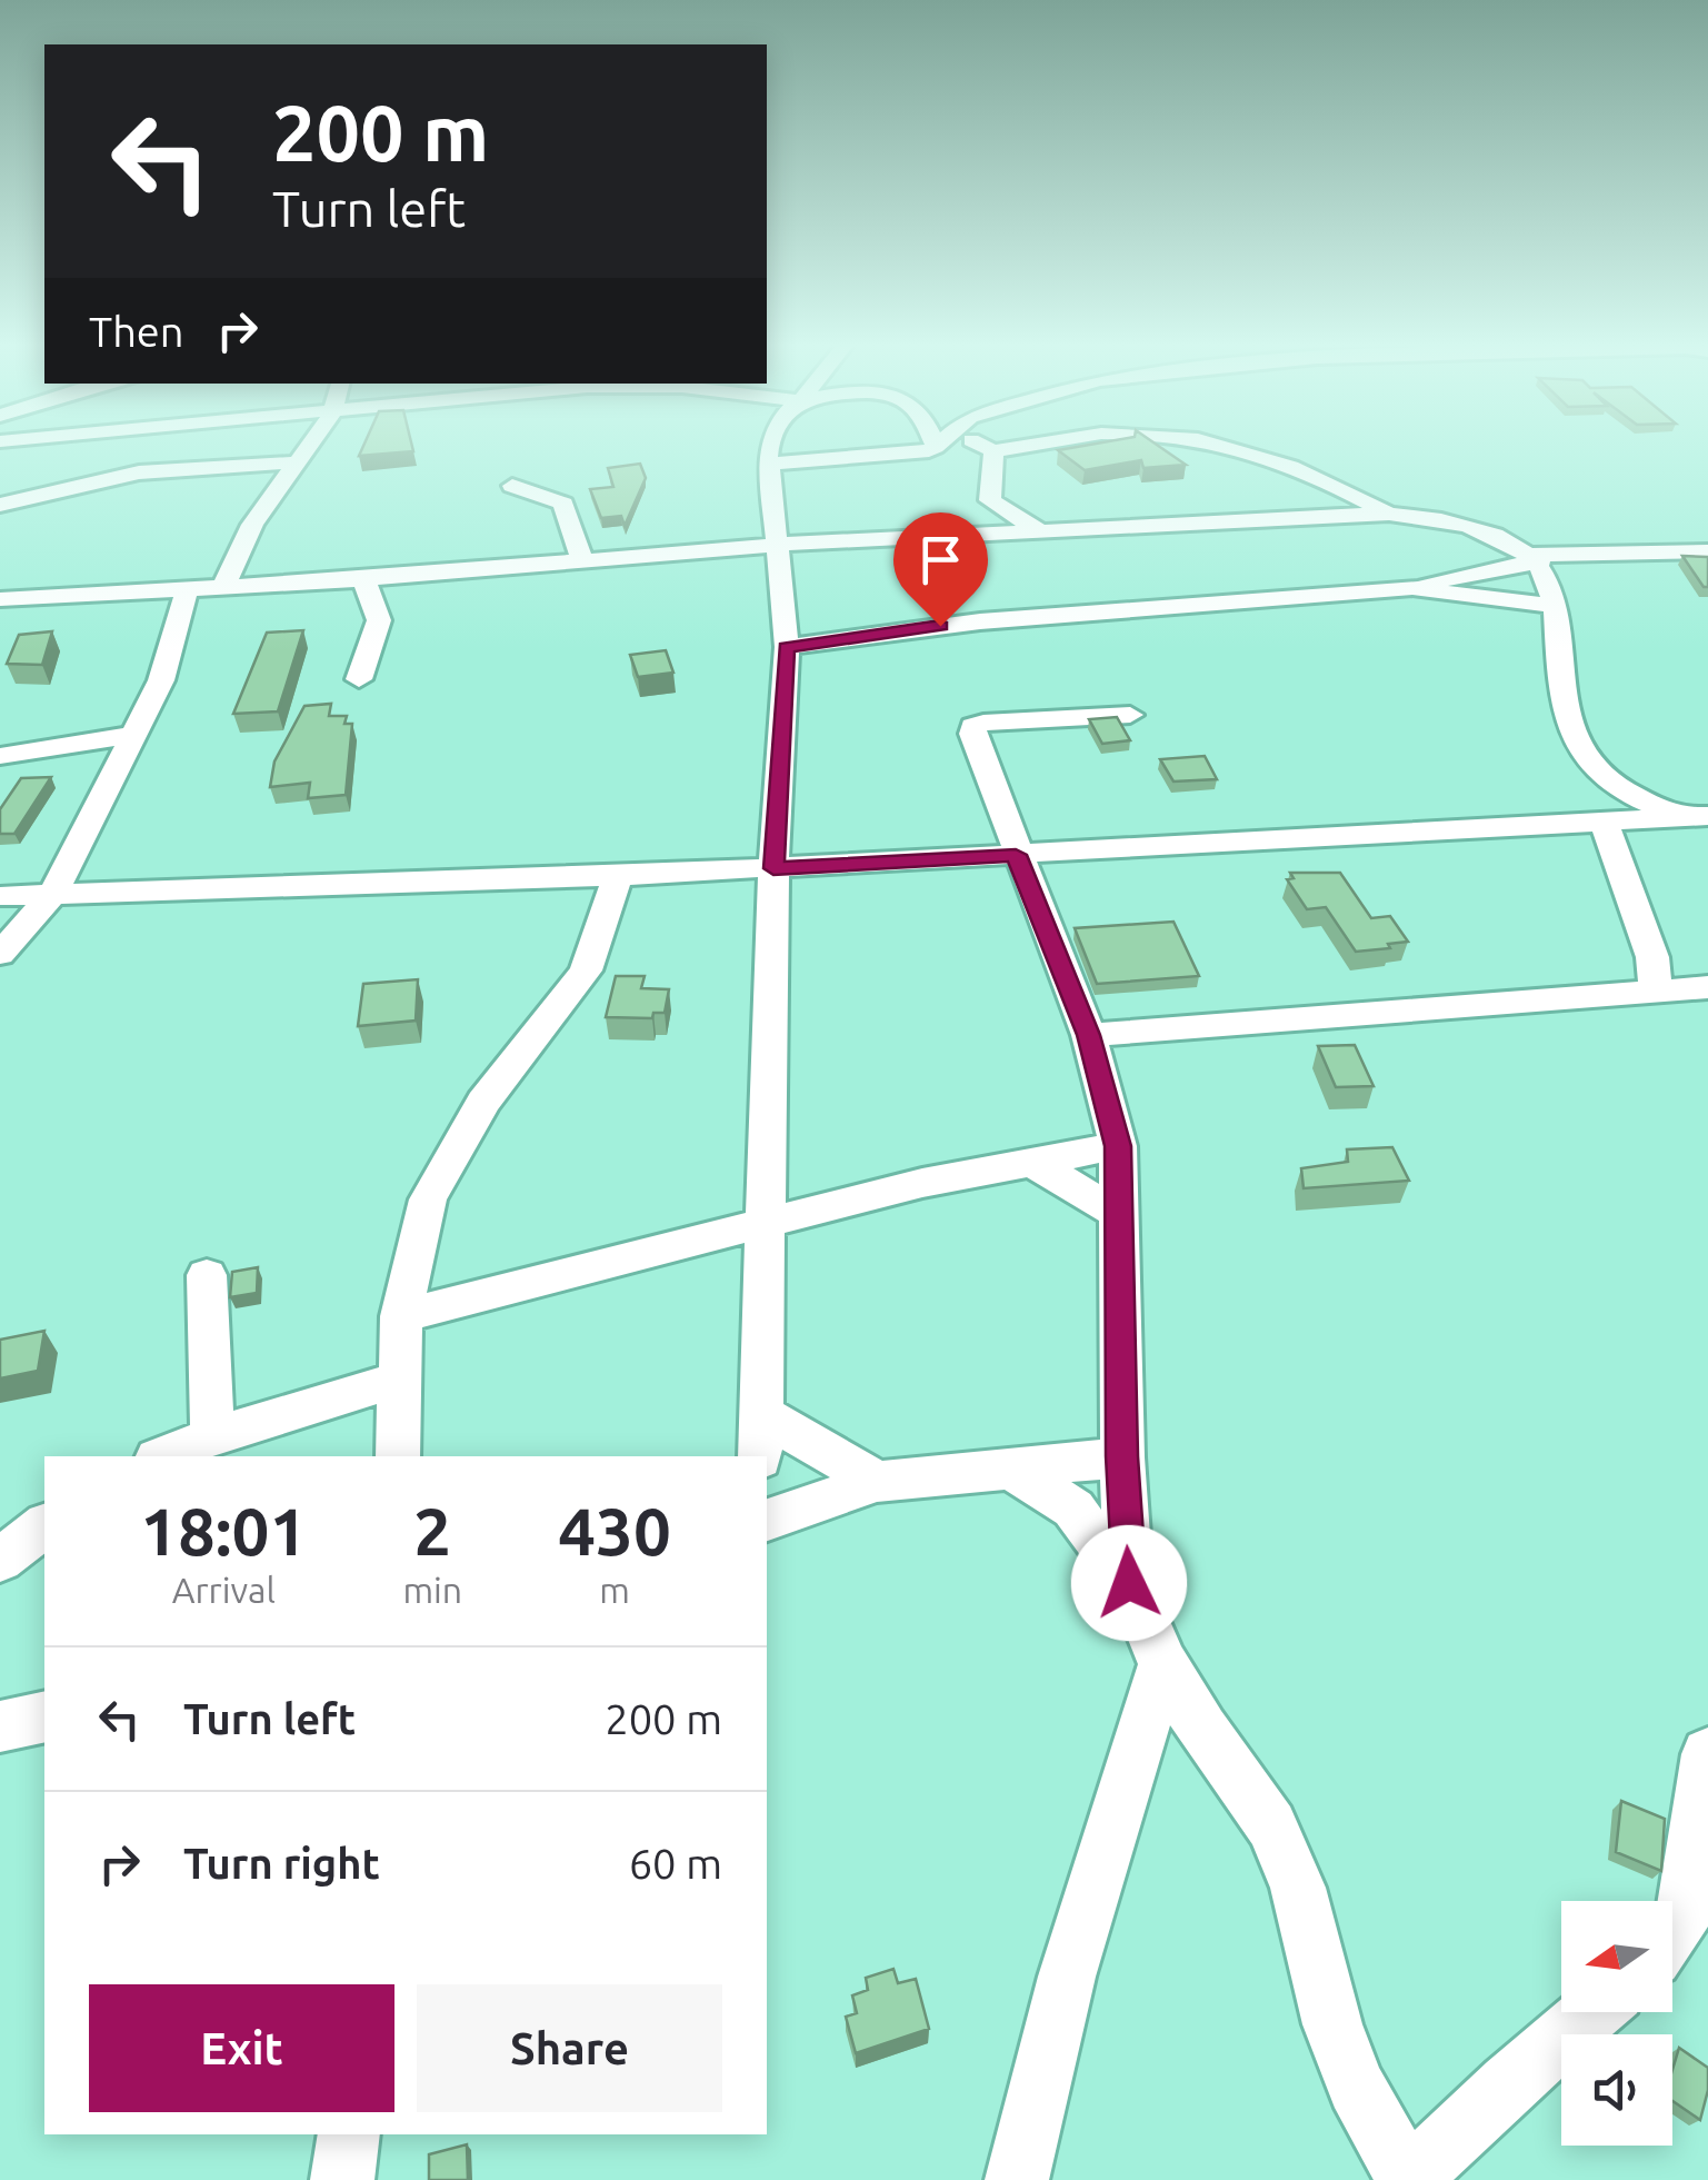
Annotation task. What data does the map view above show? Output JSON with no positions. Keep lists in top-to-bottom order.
{
  "north": "left",
  "page": {
    "turn": ["200 m", "Turn left"],
    "then": "Then",
    "eta": [
      "18:01",
      "Arrival",
      "2",
      "min",
      "430",
      "m"
    ],
    "list": [
      {
        "name": "Turn left",
        "value": "200 m"
      },
      {
        "name": "Turn right",
        "value": "60 m"
      }
    ],
    "buttons": ["Exit", "Share"]
  }
}
